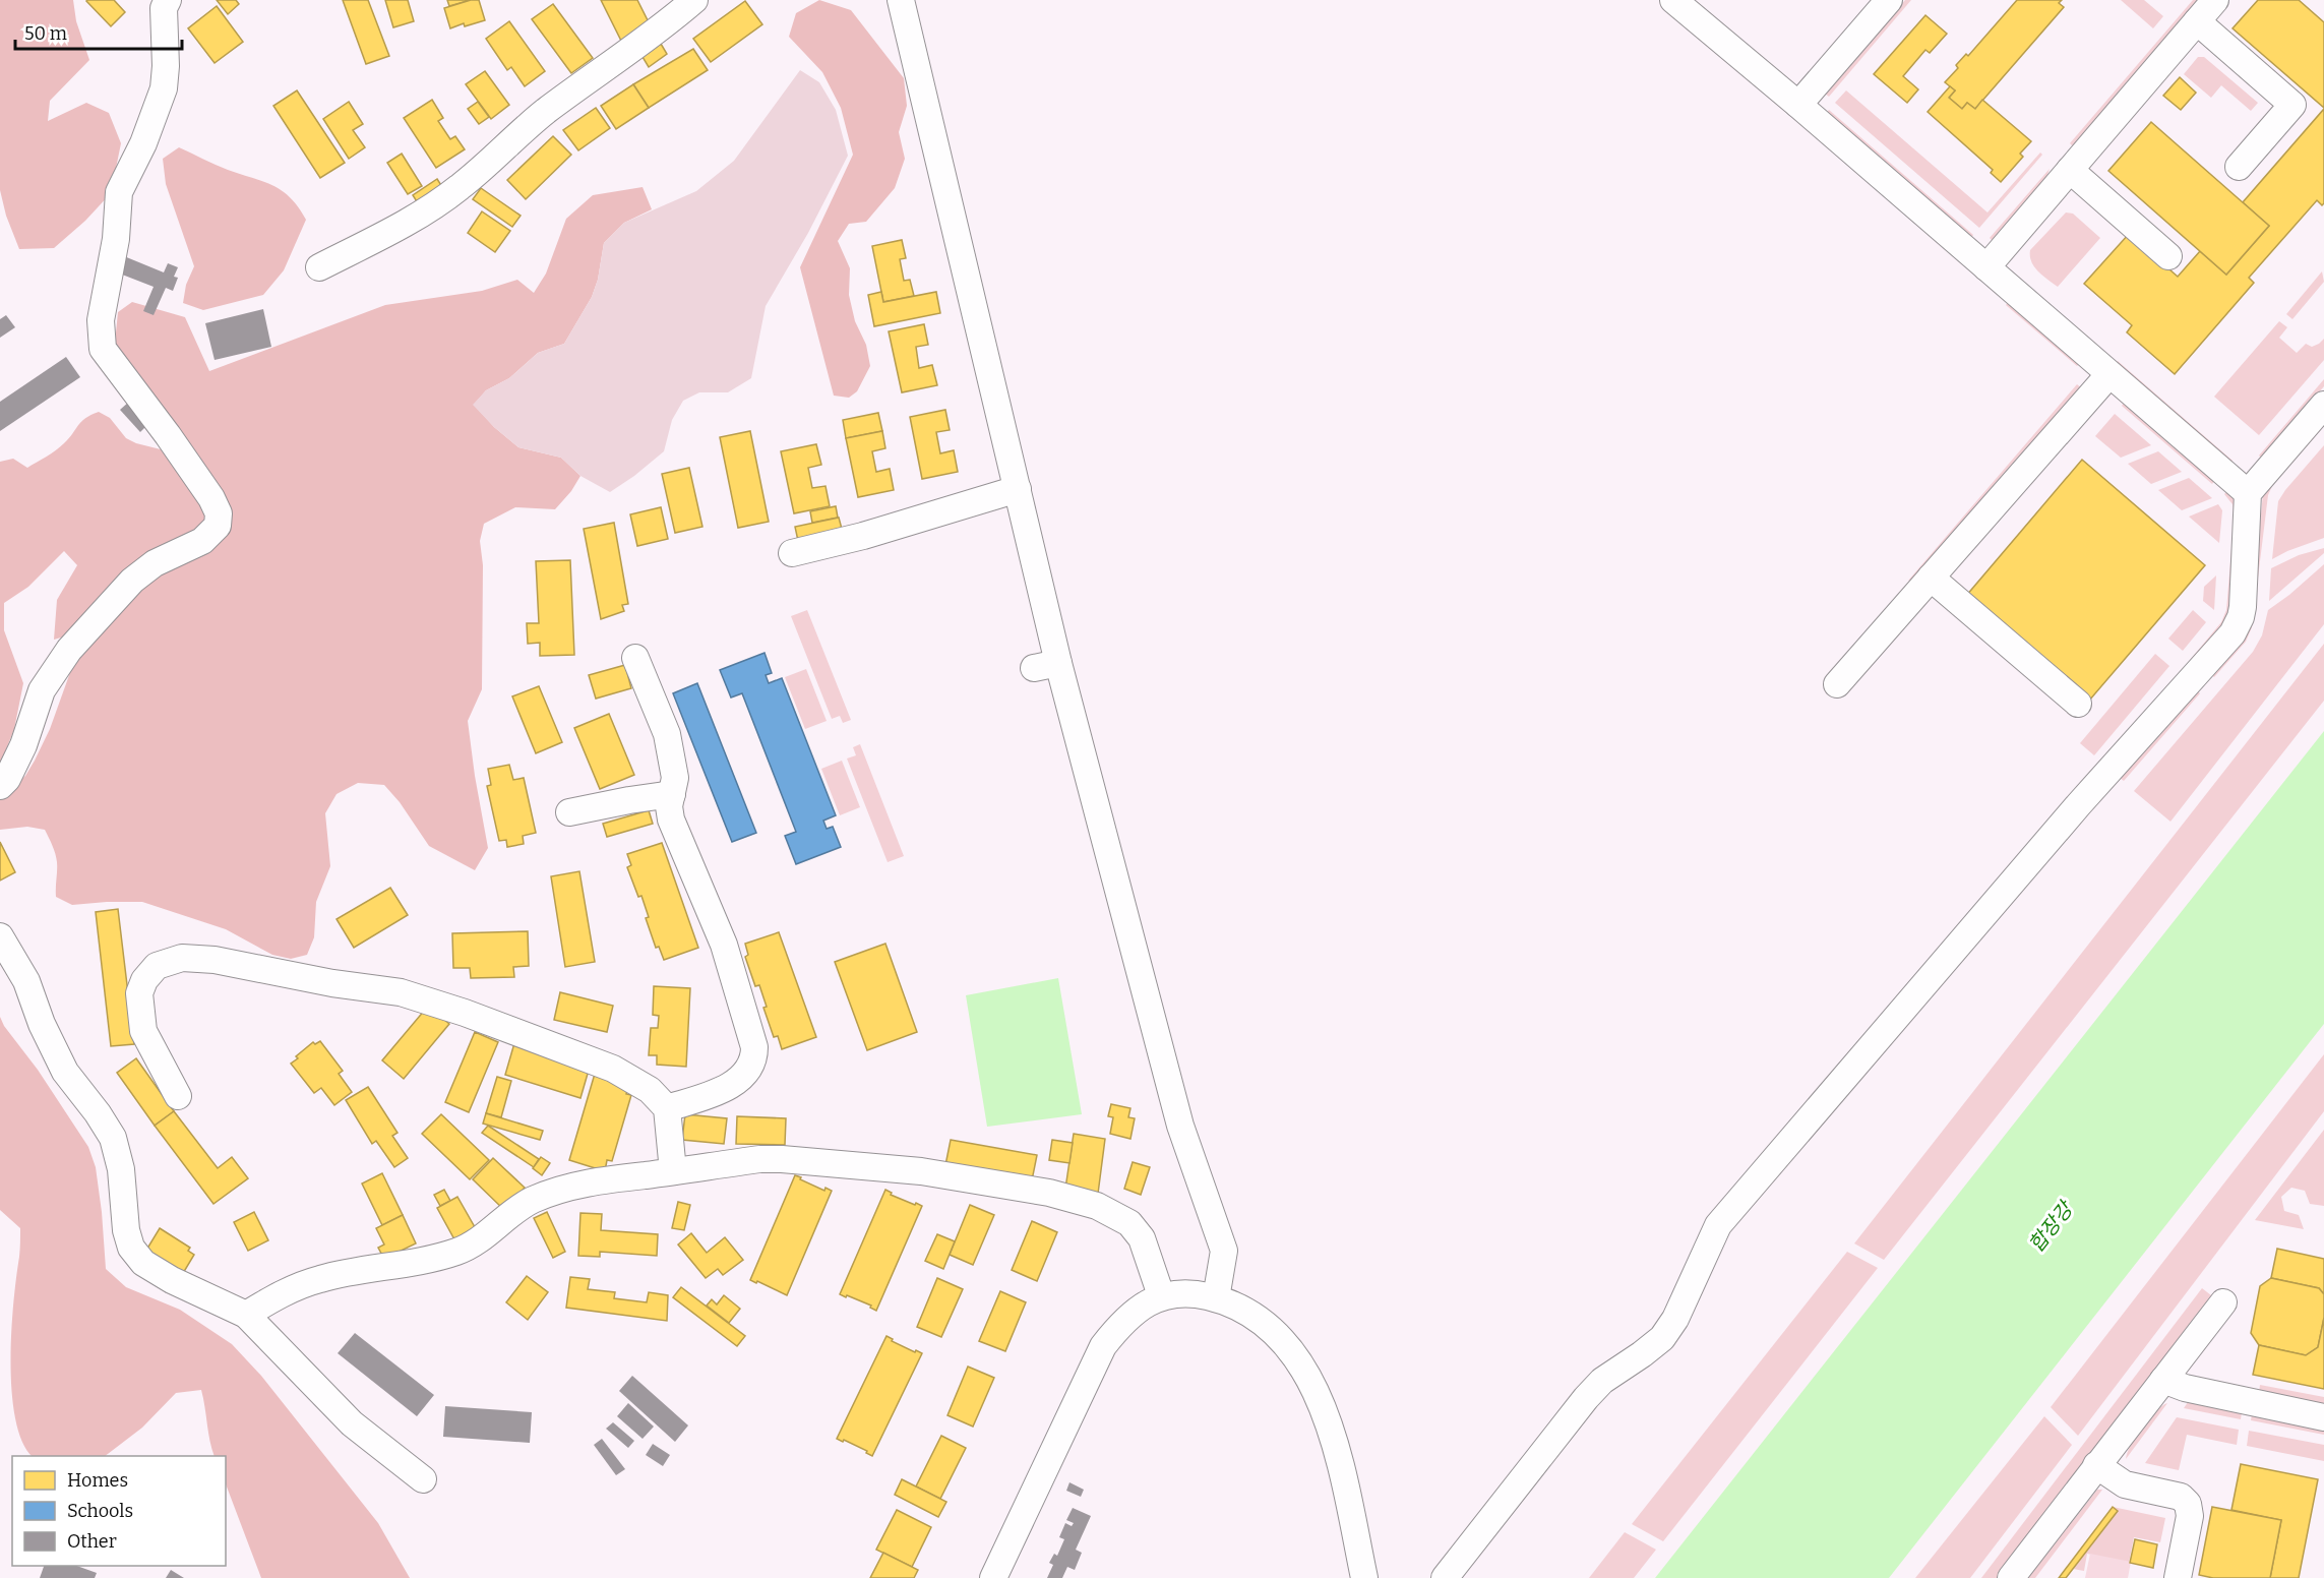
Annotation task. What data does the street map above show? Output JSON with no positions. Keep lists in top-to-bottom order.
{
  "water": ["합장강"],
  "legend": ["Homes", "Schools", "Other"],
  "scale_bar": "50 m"
}
